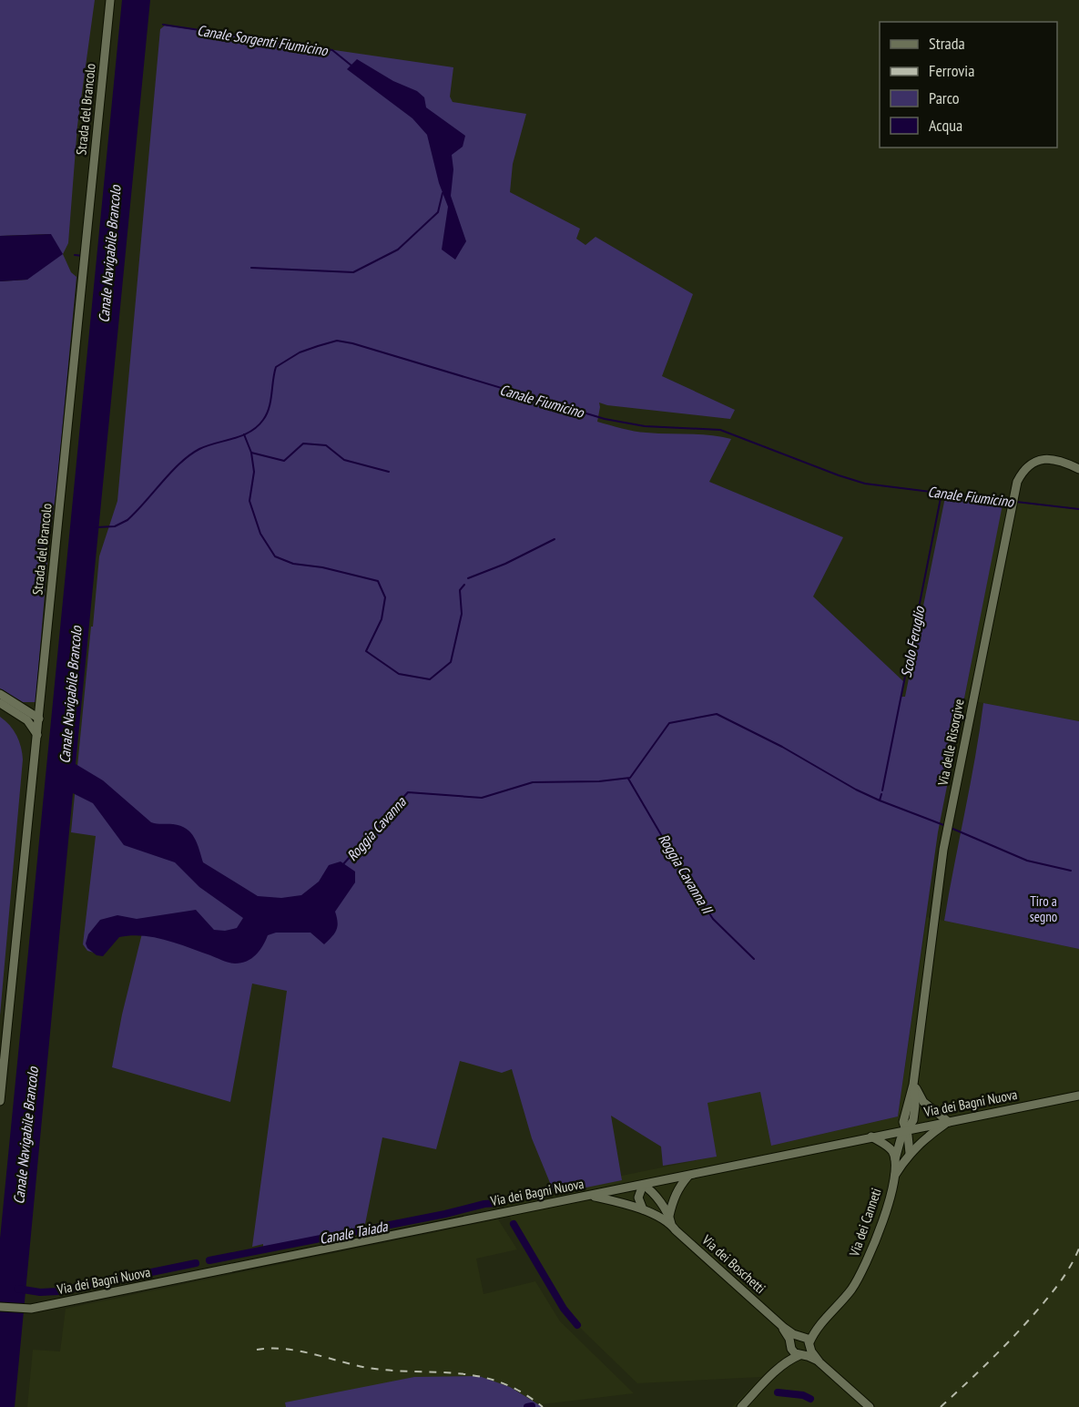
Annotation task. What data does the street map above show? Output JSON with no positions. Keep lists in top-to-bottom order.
{
  "streets": {
    "street": [
      "Strada del Brancolo",
      "Via delle Risorgive",
      "Via dei Bagni Nuova",
      "Via dei Canneti",
      "Via dei Boschetti"
    ]
  },
  "crossings": [
    ["Via delle Risorgive", "Via dei Bagni Nuova"],
    ["Via delle Risorgive", "Via dei Canneti"],
    ["Via dei Bagni Nuova", "Via dei Canneti"],
    ["Via dei Bagni Nuova", "Via dei Boschetti"],
    ["Via dei Canneti", "Via dei Boschetti"]
  ],
  "water": [
    "Canale Sorgenti Fiumicino",
    "Canale Navigabile Brancolo",
    "Canale Fiumicino",
    "Scolo Feruglio",
    "Roggia Cavanna",
    "Roggia Cavanna II",
    "Canale Taiada"
  ],
  "parks": ["Tiro a segno"],
  "legend": [
    "Strada",
    "Ferrovia",
    "Parco",
    "Acqua"
  ]
}
